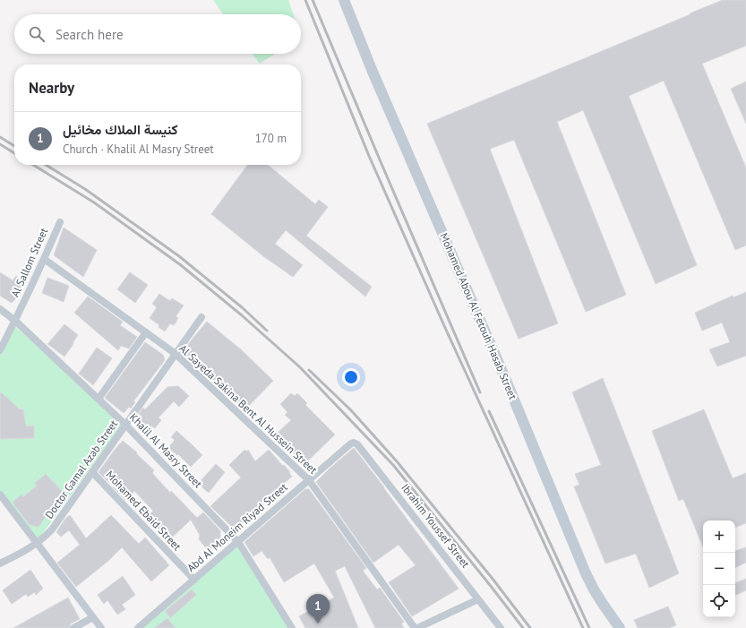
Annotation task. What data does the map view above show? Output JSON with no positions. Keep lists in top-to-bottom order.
{
  "streets": {
    "street": [
      "Al Sallom Street",
      "Mohamed Abou Al Fetouh Hasab Street",
      "Al Sayeda Sakina Bent Al Hussein Street",
      "Khalil Al Masry Street",
      "Doctor Gamal Azab Street",
      "Mohamed Ebaid Street",
      "Ibrahim Youssef Street",
      "Abd Al Moneim Riyad Street"
    ]
  },
  "crossings": [
    ["Al Sallom Street", "Al Sayeda Sakina Bent Al Hussein Street"],
    ["Al Sallom Street", "Khalil Al Masry Street"],
    ["Al Sayeda Sakina Bent Al Hussein Street", "Doctor Gamal Azab Street"],
    ["Al Sayeda Sakina Bent Al Hussein Street", "Abd Al Moneim Riyad Street"],
    ["Khalil Al Masry Street", "Doctor Gamal Azab Street"],
    ["Khalil Al Masry Street", "Abd Al Moneim Riyad Street"],
    ["Doctor Gamal Azab Street", "Mohamed Ebaid Street"],
    ["Mohamed Ebaid Street", "Abd Al Moneim Riyad Street"],
    ["Ibrahim Youssef Street", "Abd Al Moneim Riyad Street"]
  ],
  "page": {
    "search": "Search here",
    "heading": "Nearby",
    "list": [
      {
        "mark": "1",
        "name": "كنيسة الملاك مخائيل",
        "note": "Church · Khalil Al Masry Street",
        "value": "170 m"
      }
    ],
    "map_buttons": ["+", "−"],
    "pins": "1"
  }
}
